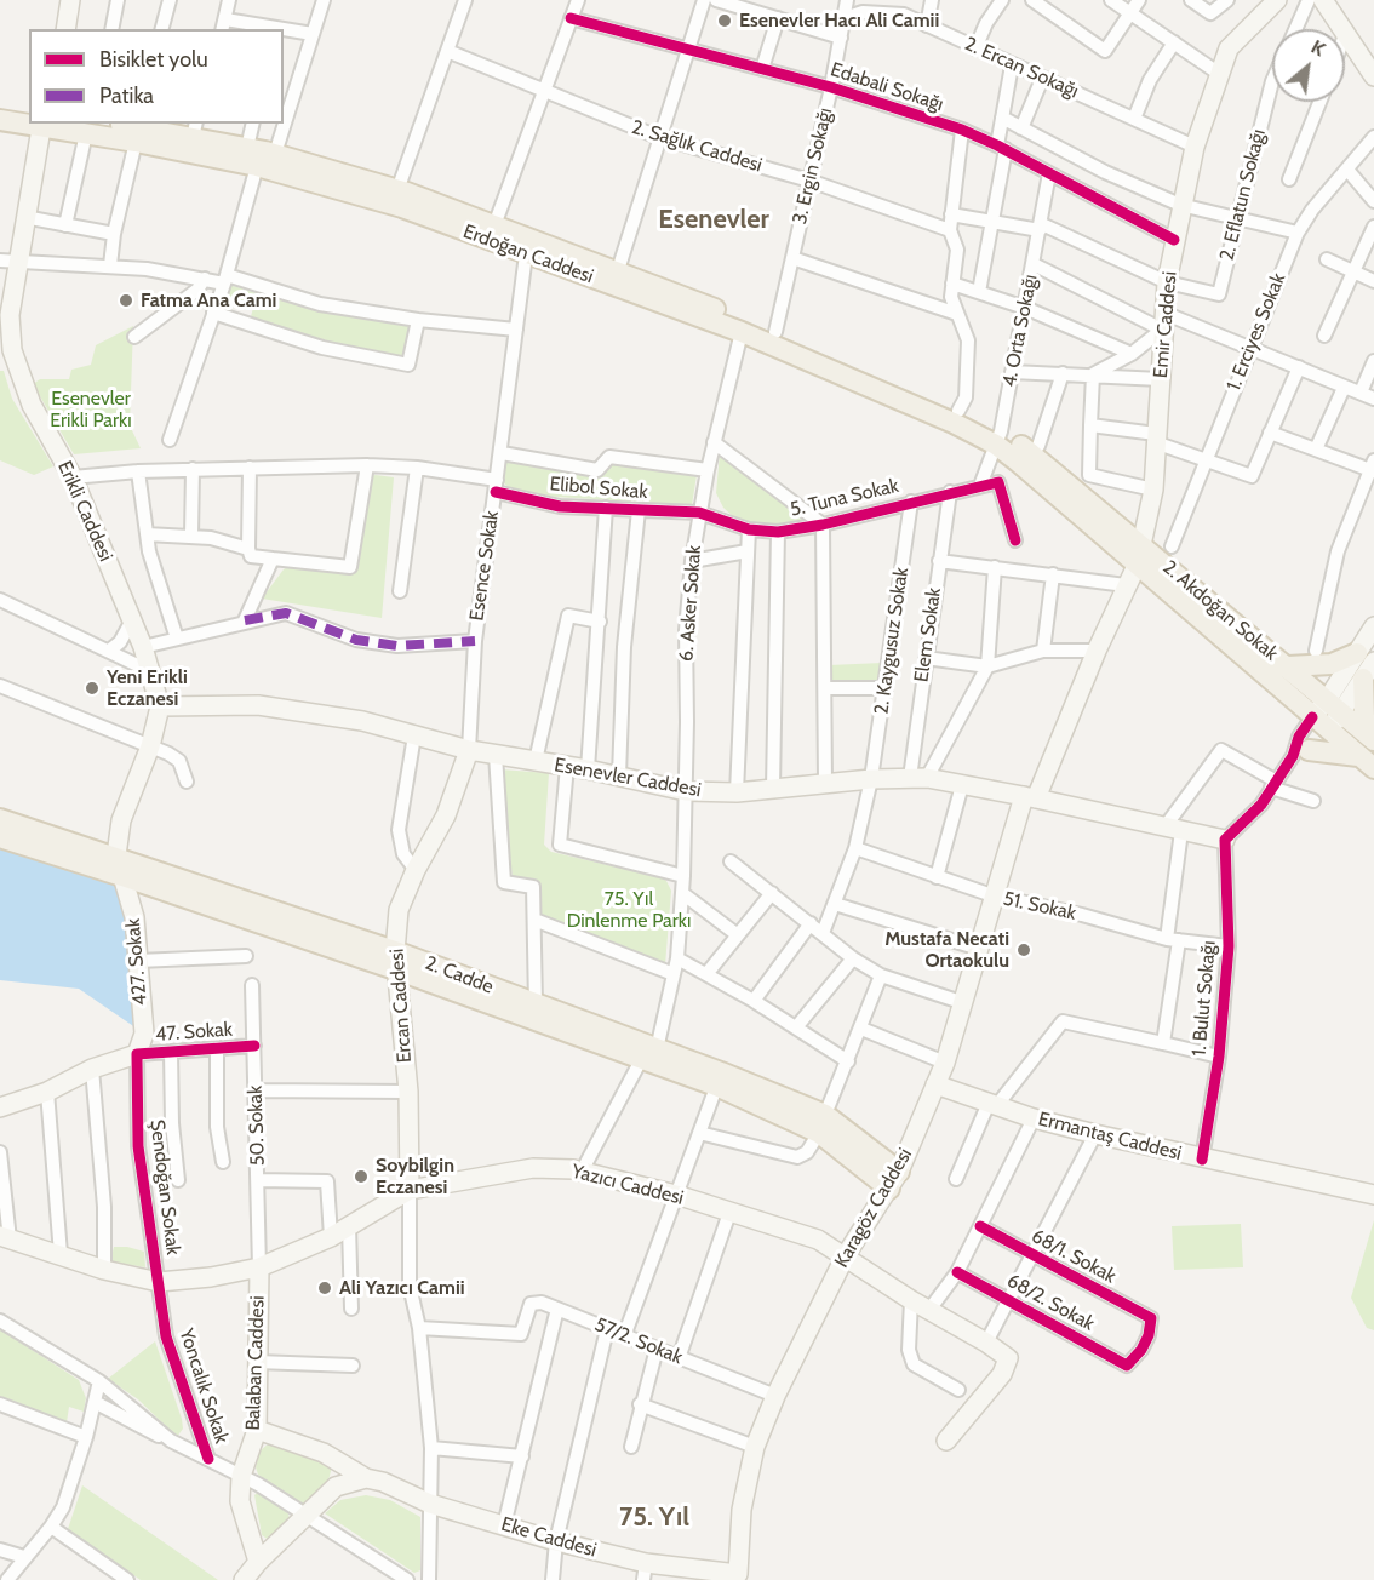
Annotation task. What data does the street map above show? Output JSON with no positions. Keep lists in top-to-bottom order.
{
  "streets": {
    "main road": [
      "Erdoğan Caddesi",
      "Emir Caddesi",
      "Erikli Caddesi",
      "2. Akdoğan Sokak",
      "Esenevler Caddesi",
      "427. Sokak",
      "2. Cadde",
      "Ercan Caddesi",
      "Ermantaş Caddesi",
      "Yazıcı Caddesi",
      "Karagöz Caddesi",
      "Balaban Caddesi",
      "Eke Caddesi"
    ],
    "street": [
      "2. Ercan Sokağı",
      "Edabali Sokağı",
      "2. Sağlık Caddesi",
      "3. Ergin Sokağı",
      "2. Eflatun Sokağı",
      "4. Orta Sokağı",
      "1. Erciyes Sokak",
      "Elibol Sokak",
      "5. Tuna Sokak",
      "Esence Sokak",
      "6. Asker Sokak",
      "Elem Sokak",
      "2. Kaygusuz Sokak",
      "51. Sokak",
      "1. Bulut Sokağı",
      "47. Sokak",
      "50. Sokak",
      "Şendoğan Sokak",
      "68/1. Sokak",
      "68/2. Sokak",
      "57/2. Sokak",
      "Yoncalık Sokak"
    ]
  },
  "crossings": [
    ["2. Ercan Sokağı", "3. Ergin Sokağı"],
    ["2. Ercan Sokağı", "Emir Caddesi"],
    ["Edabali Sokağı", "3. Ergin Sokağı"],
    ["Edabali Sokağı", "Emir Caddesi"],
    ["Edabali Sokağı", "4. Orta Sokağı"],
    ["2. Sağlık Caddesi", "3. Ergin Sokağı"],
    ["2. Eflatun Sokağı", "Emir Caddesi"],
    ["Erdoğan Caddesi", "4. Orta Sokağı"],
    ["Erdoğan Caddesi", "Esence Sokak"],
    ["Erdoğan Caddesi", "6. Asker Sokak"],
    ["Emir Caddesi", "2. Akdoğan Sokak"],
    ["Emir Caddesi", "Esenevler Caddesi"],
    ["Emir Caddesi", "Karagöz Caddesi"],
    ["4. Orta Sokağı", "5. Tuna Sokak"],
    ["Elibol Sokak", "5. Tuna Sokak"],
    ["Elibol Sokak", "Erikli Caddesi"],
    ["Elibol Sokak", "Esence Sokak"],
    ["Elibol Sokak", "6. Asker Sokak"],
    ["5. Tuna Sokak", "6. Asker Sokak"],
    ["5. Tuna Sokak", "Elem Sokak"],
    ["5. Tuna Sokak", "2. Kaygusuz Sokak"],
    ["Erikli Caddesi", "Esenevler Caddesi"],
    ["Erikli Caddesi", "427. Sokak"],
    ["Erikli Caddesi", "2. Cadde"],
    ["Esence Sokak", "Esenevler Caddesi"],
    ["Esence Sokak", "Ercan Caddesi"],
    ["6. Asker Sokak", "Esenevler Caddesi"],
    ["6. Asker Sokak", "2. Cadde"],
    ["6. Asker Sokak", "Yazıcı Caddesi"],
    ["Elem Sokak", "Esenevler Caddesi"],
    ["2. Kaygusuz Sokak", "Esenevler Caddesi"],
    ["2. Kaygusuz Sokak", "51. Sokak"],
    ["Esenevler Caddesi", "1. Bulut Sokağı"],
    ["Esenevler Caddesi", "Ercan Caddesi"],
    ["Esenevler Caddesi", "Karagöz Caddesi"],
    ["51. Sokak", "1. Bulut Sokağı"],
    ["51. Sokak", "Karagöz Caddesi"],
    ["427. Sokak", "2. Cadde"],
    ["427. Sokak", "47. Sokak"],
    ["427. Sokak", "Şendoğan Sokak"],
    ["2. Cadde", "Ercan Caddesi"],
    ["2. Cadde", "Karagöz Caddesi"],
    ["1. Bulut Sokağı", "Ermantaş Caddesi"],
    ["Ercan Caddesi", "Yazıcı Caddesi"],
    ["47. Sokak", "50. Sokak"],
    ["47. Sokak", "Şendoğan Sokak"],
    ["50. Sokak", "Yazıcı Caddesi"],
    ["50. Sokak", "Balaban Caddesi"],
    ["Ermantaş Caddesi", "Karagöz Caddesi"],
    ["Yazıcı Caddesi", "Şendoğan Sokak"],
    ["Yazıcı Caddesi", "Karagöz Caddesi"],
    ["Yazıcı Caddesi", "Balaban Caddesi"],
    ["Yazıcı Caddesi", "Yoncalık Sokak"],
    ["Şendoğan Sokak", "Yoncalık Sokak"],
    ["Karagöz Caddesi", "57/2. Sokak"],
    ["Karagöz Caddesi", "Eke Caddesi"],
    ["68/1. Sokak", "68/2. Sokak"],
    ["Balaban Caddesi", "Eke Caddesi"]
  ],
  "districts": ["Esenevler", "75. Yıl"],
  "parks": ["Esenevler Erikli Parkı", "75. Yıl Dinlenme Parkı"],
  "places": [
    "Esenevler Hacı Ali Camii",
    "Fatma Ana Cami",
    "Yeni Erikli Eczanesi",
    "Mustafa Necati Ortaokulu",
    "Soybilgin Eczanesi",
    "Ali Yazıcı Camii"
  ],
  "legend": ["Bisiklet yolu", "Patika"],
  "north": "top right"
}
